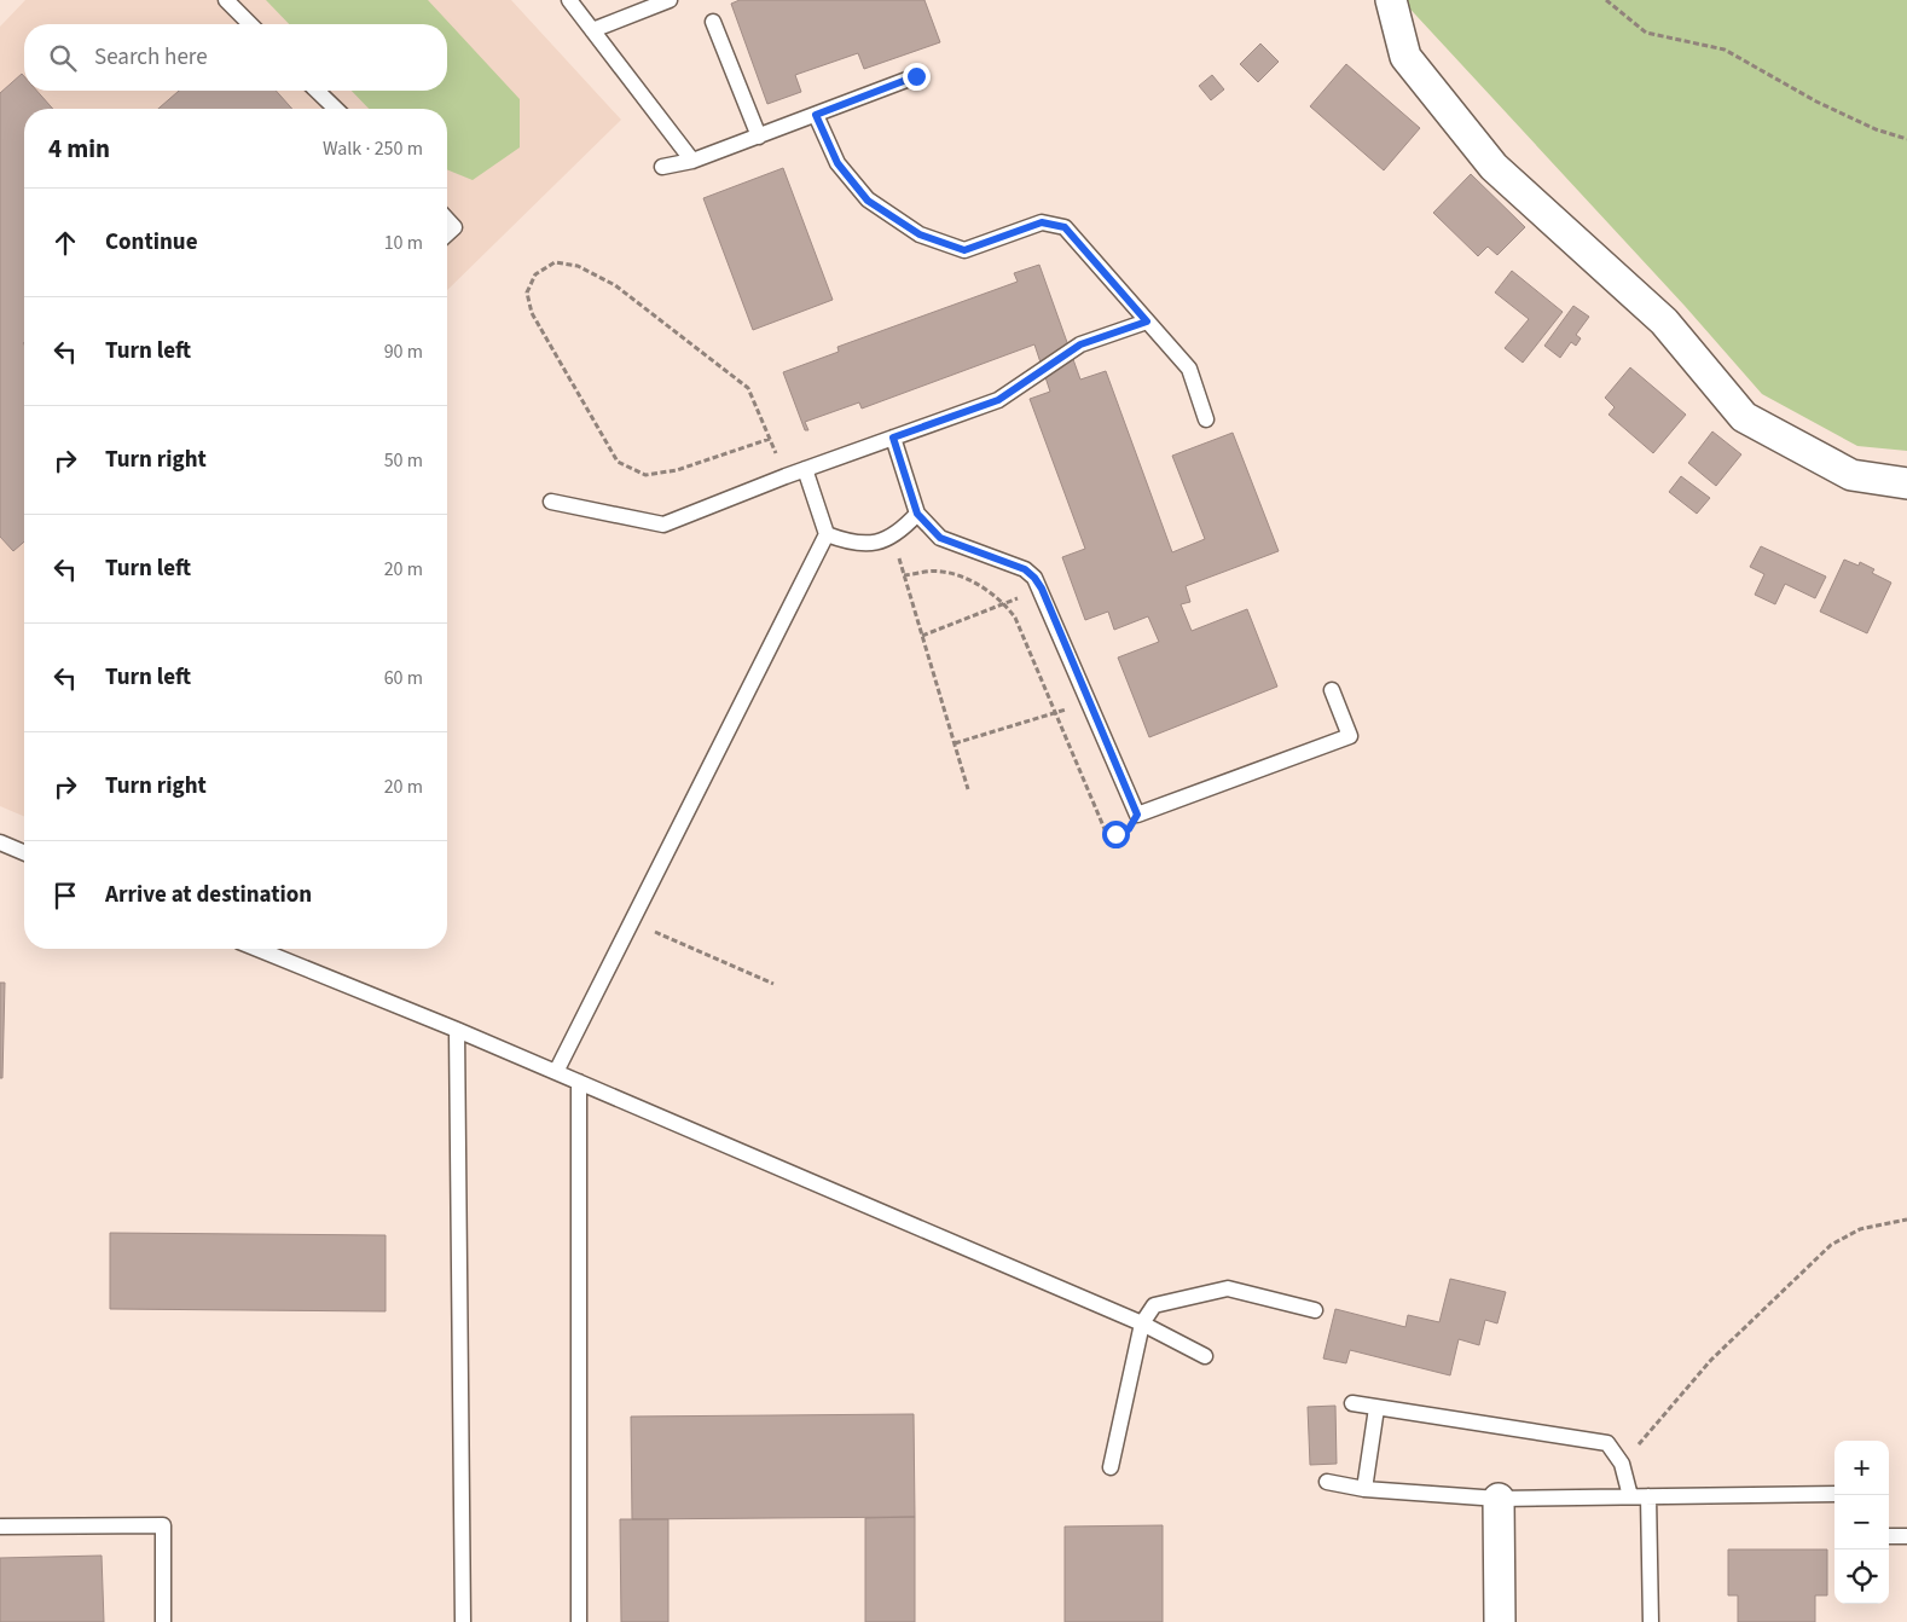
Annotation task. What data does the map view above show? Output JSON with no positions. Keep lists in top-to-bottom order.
{
  "page": {
    "search": "Search here",
    "heading": ["4 min", "Walk · 250 m"],
    "list": [
      ["Continue", "10 m"],
      ["Turn left", "90 m"],
      ["Turn right", "50 m"],
      ["Turn left", "20 m"],
      ["Turn left", "60 m"],
      ["Turn right", "20 m"],
      "Arrive at destination"
    ],
    "map_buttons": ["+", "−"]
  }
}
